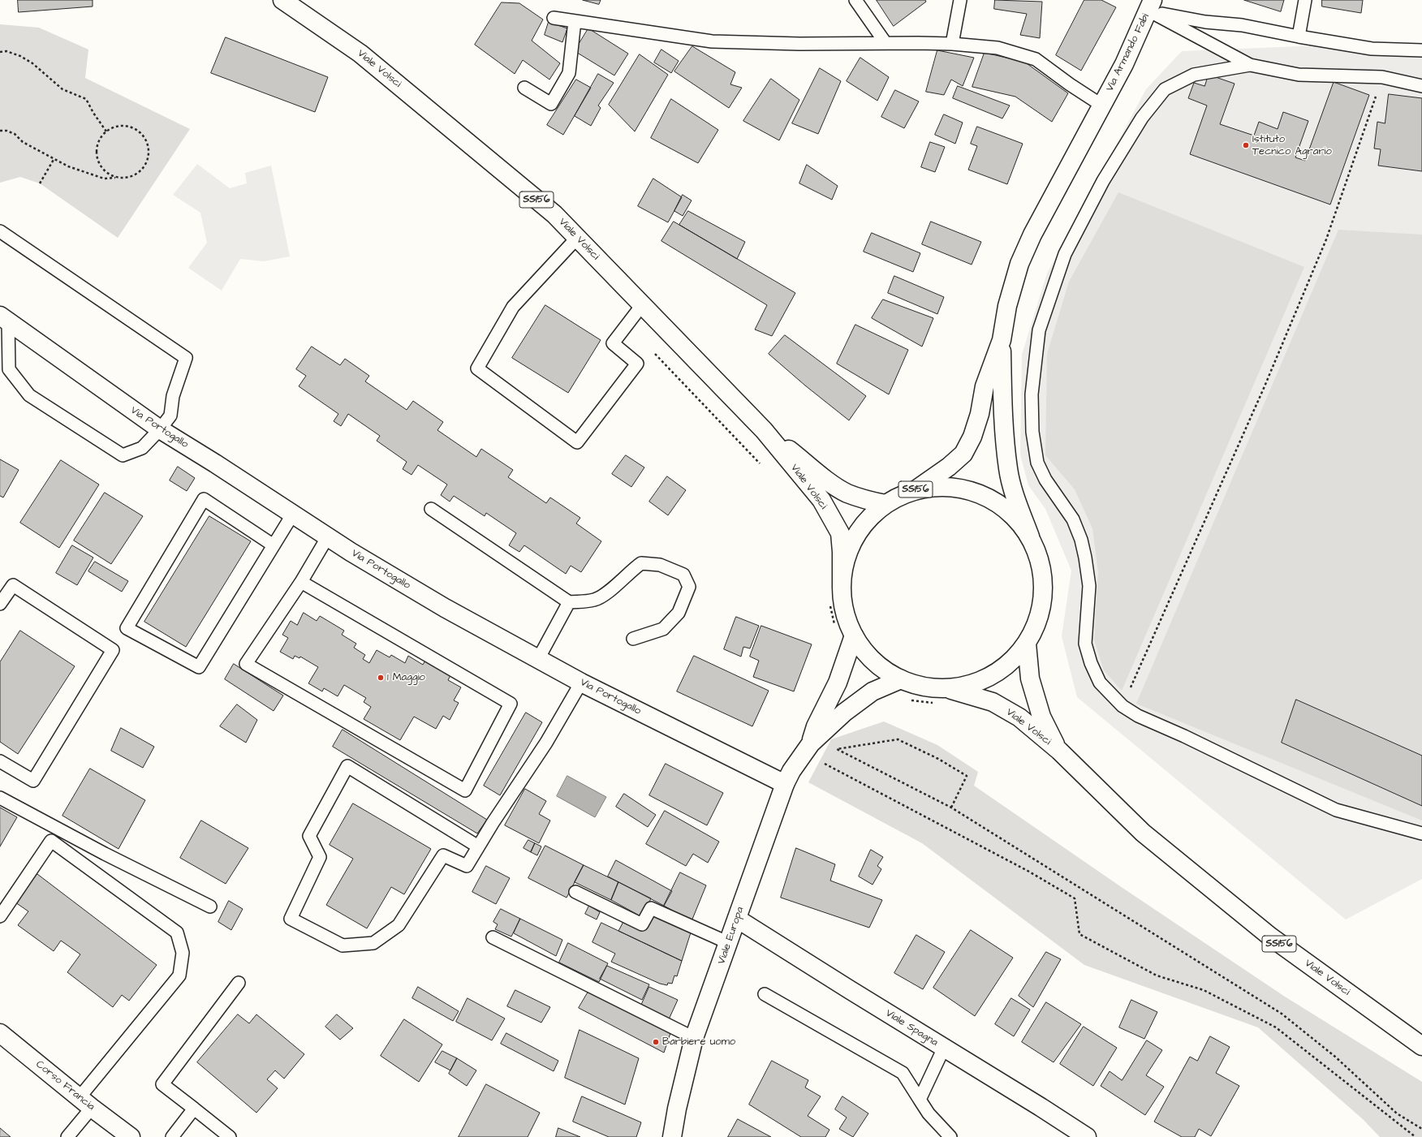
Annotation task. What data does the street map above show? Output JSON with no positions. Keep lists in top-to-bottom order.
{
  "streets": {
    "street": [
      "Via Armando Fabi",
      "Viale Volsci",
      "SS156",
      "Via Portogallo",
      "Viale Europa",
      "Viale Spagna",
      "Corso Francia"
    ]
  },
  "crossings": [
    ["Via Portogallo", "Viale Europa"],
    ["Viale Europa", "Viale Spagna"]
  ],
  "places": ["Istituto Tecnico Agrario", "1 Maggio", "Barbiere uomo"]
}
